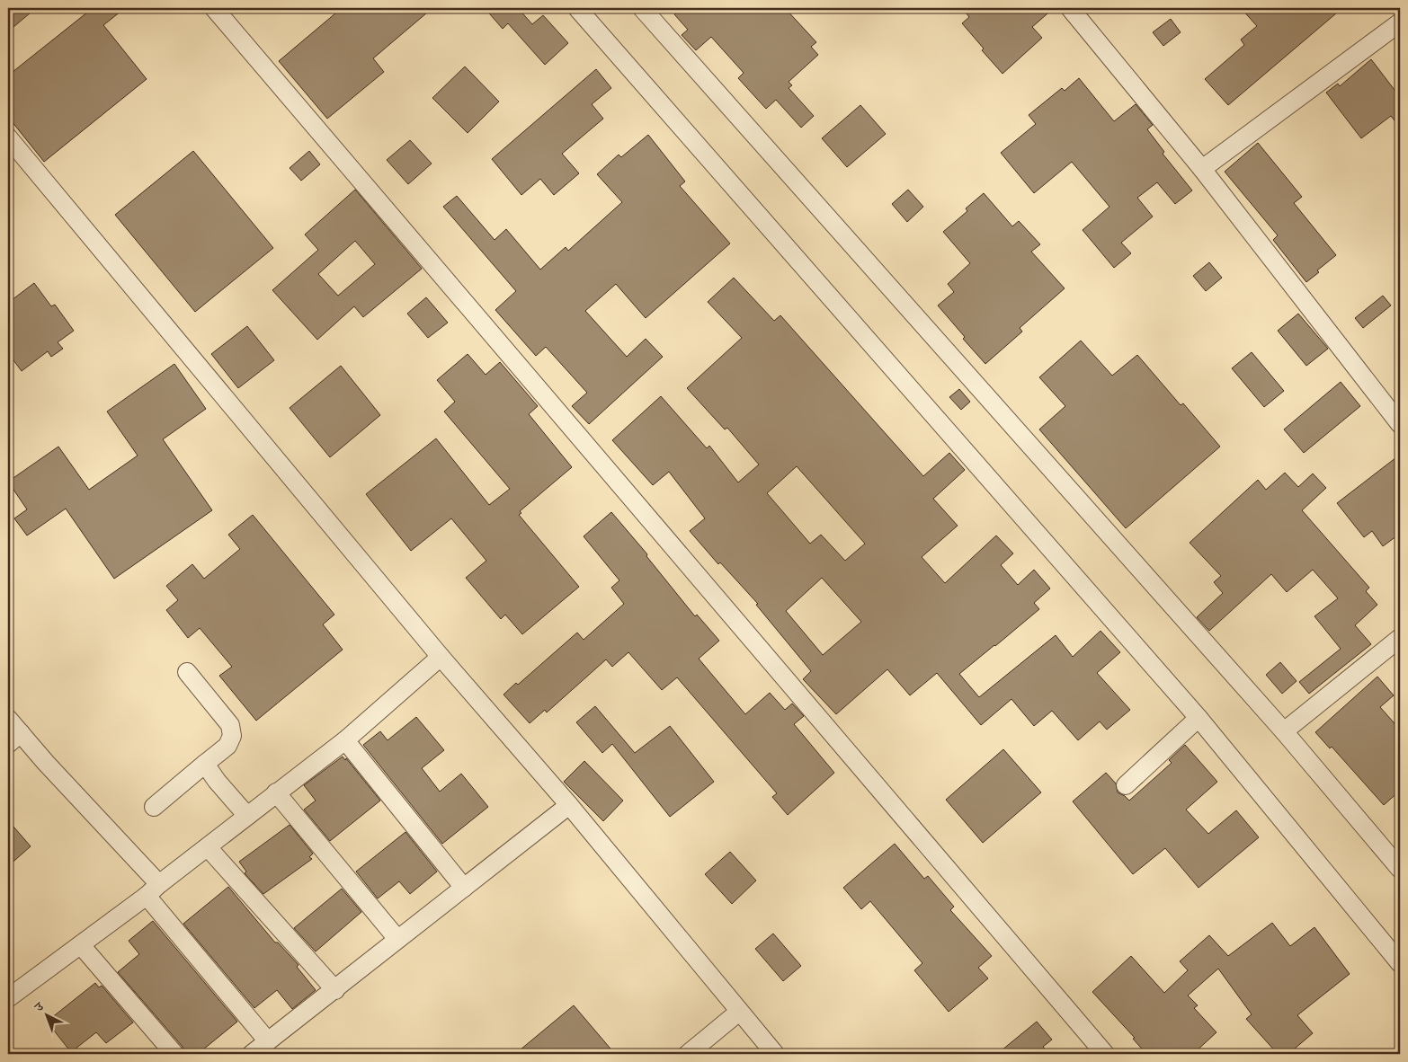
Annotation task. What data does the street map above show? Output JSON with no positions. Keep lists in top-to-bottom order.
{
  "north": "top left"
}
